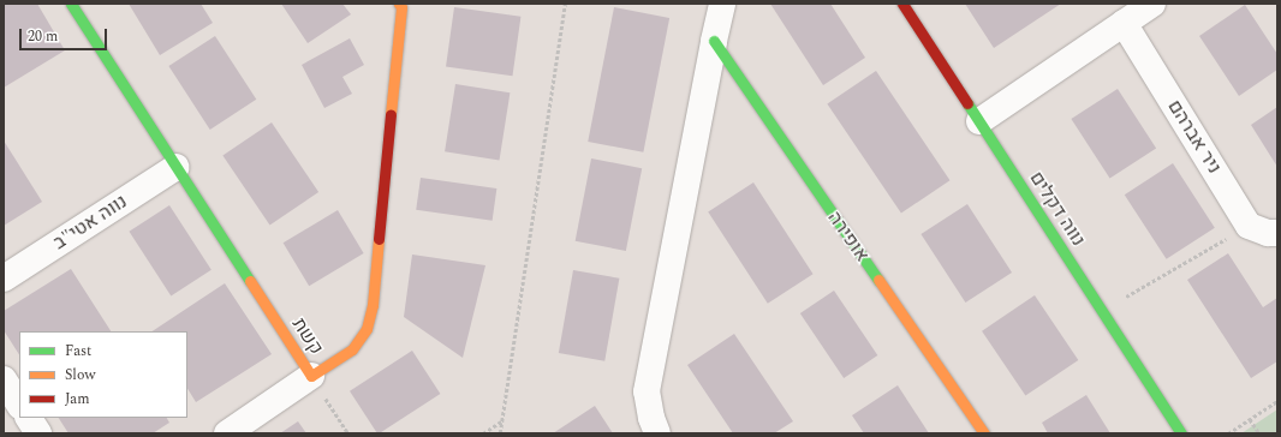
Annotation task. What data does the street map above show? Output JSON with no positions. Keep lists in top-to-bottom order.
{
  "streets": {
    "street": [
      "ניר אברהם",
      "נווה דקלים",
      "נווה אטי\"ב",
      "אופירה",
      "קשת"
    ]
  },
  "crossings": [
    ["נווה אטי\"ב", "קשת"]
  ],
  "legend": ["Fast", "Slow", "Jam"],
  "scale_bar": "20 m"
}
